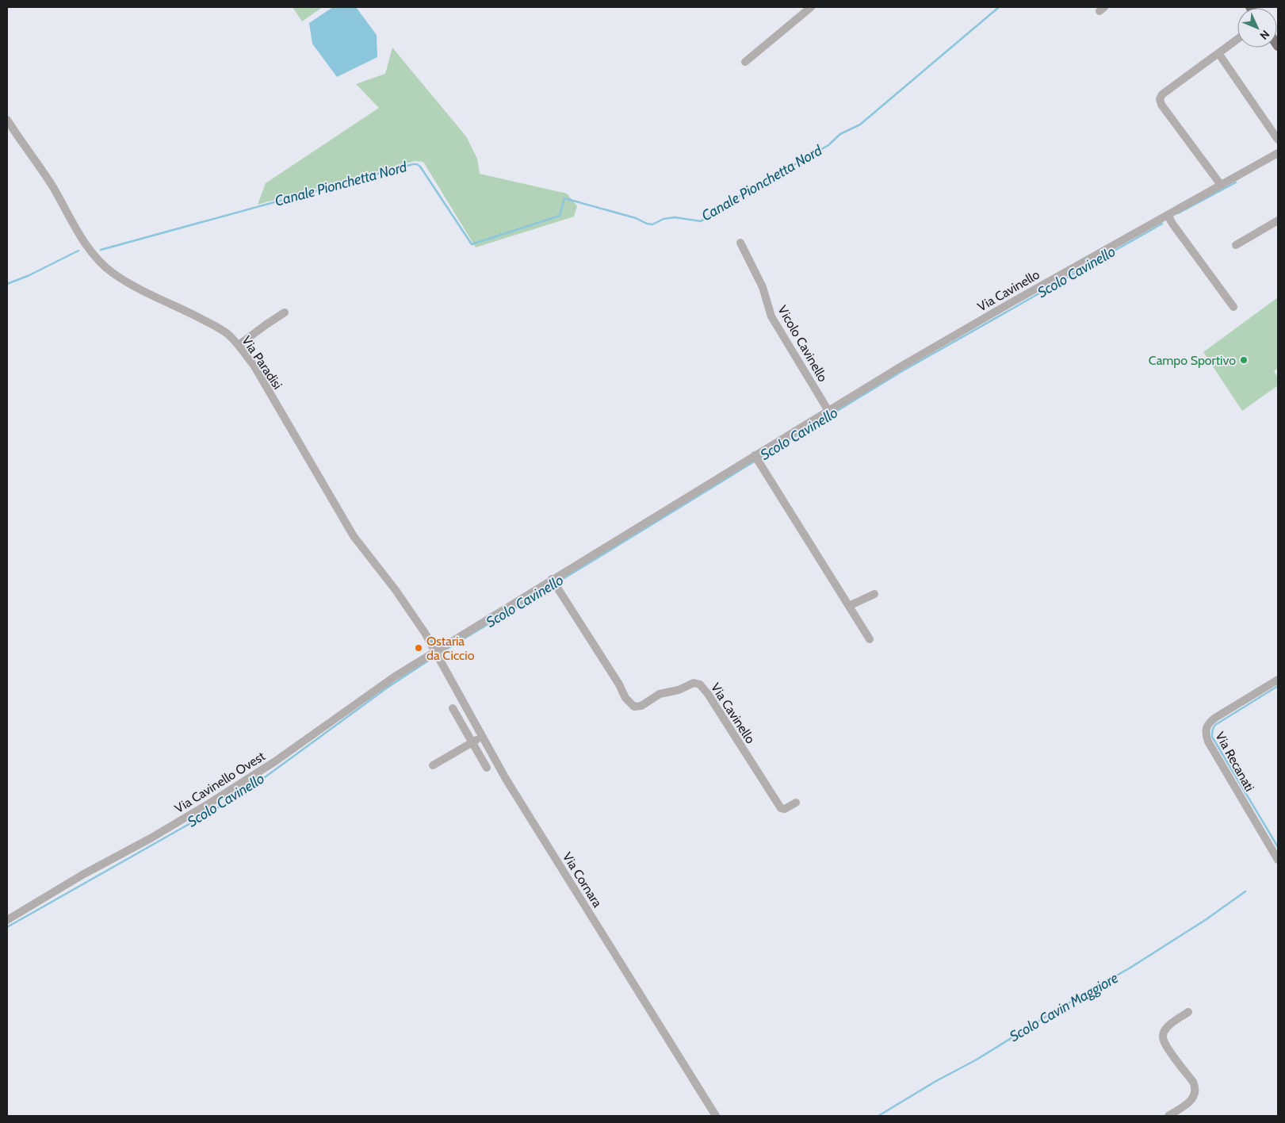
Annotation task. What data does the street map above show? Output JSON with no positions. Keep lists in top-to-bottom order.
{
  "streets": {
    "street": [
      "Via Cavinello",
      "Vicolo Cavinello",
      "Via Paradisi",
      "Via Recanati",
      "Via Cavinello Ovest",
      "Via Cornara"
    ]
  },
  "crossings": [
    ["Via Cavinello", "Vicolo Cavinello"],
    ["Via Cavinello", "Via Paradisi"],
    ["Via Cavinello", "Via Cavinello Ovest"],
    ["Via Cavinello", "Via Cornara"],
    ["Via Paradisi", "Via Cavinello Ovest"],
    ["Via Paradisi", "Via Cornara"],
    ["Via Cavinello Ovest", "Via Cornara"]
  ],
  "water": ["Canale Pionchetta Nord", "Scolo Cavinello", "Scolo Cavin Maggiore"],
  "places": ["Campo Sportivo", "Ostaria da Ciccio"],
  "north": "bottom right"
}
